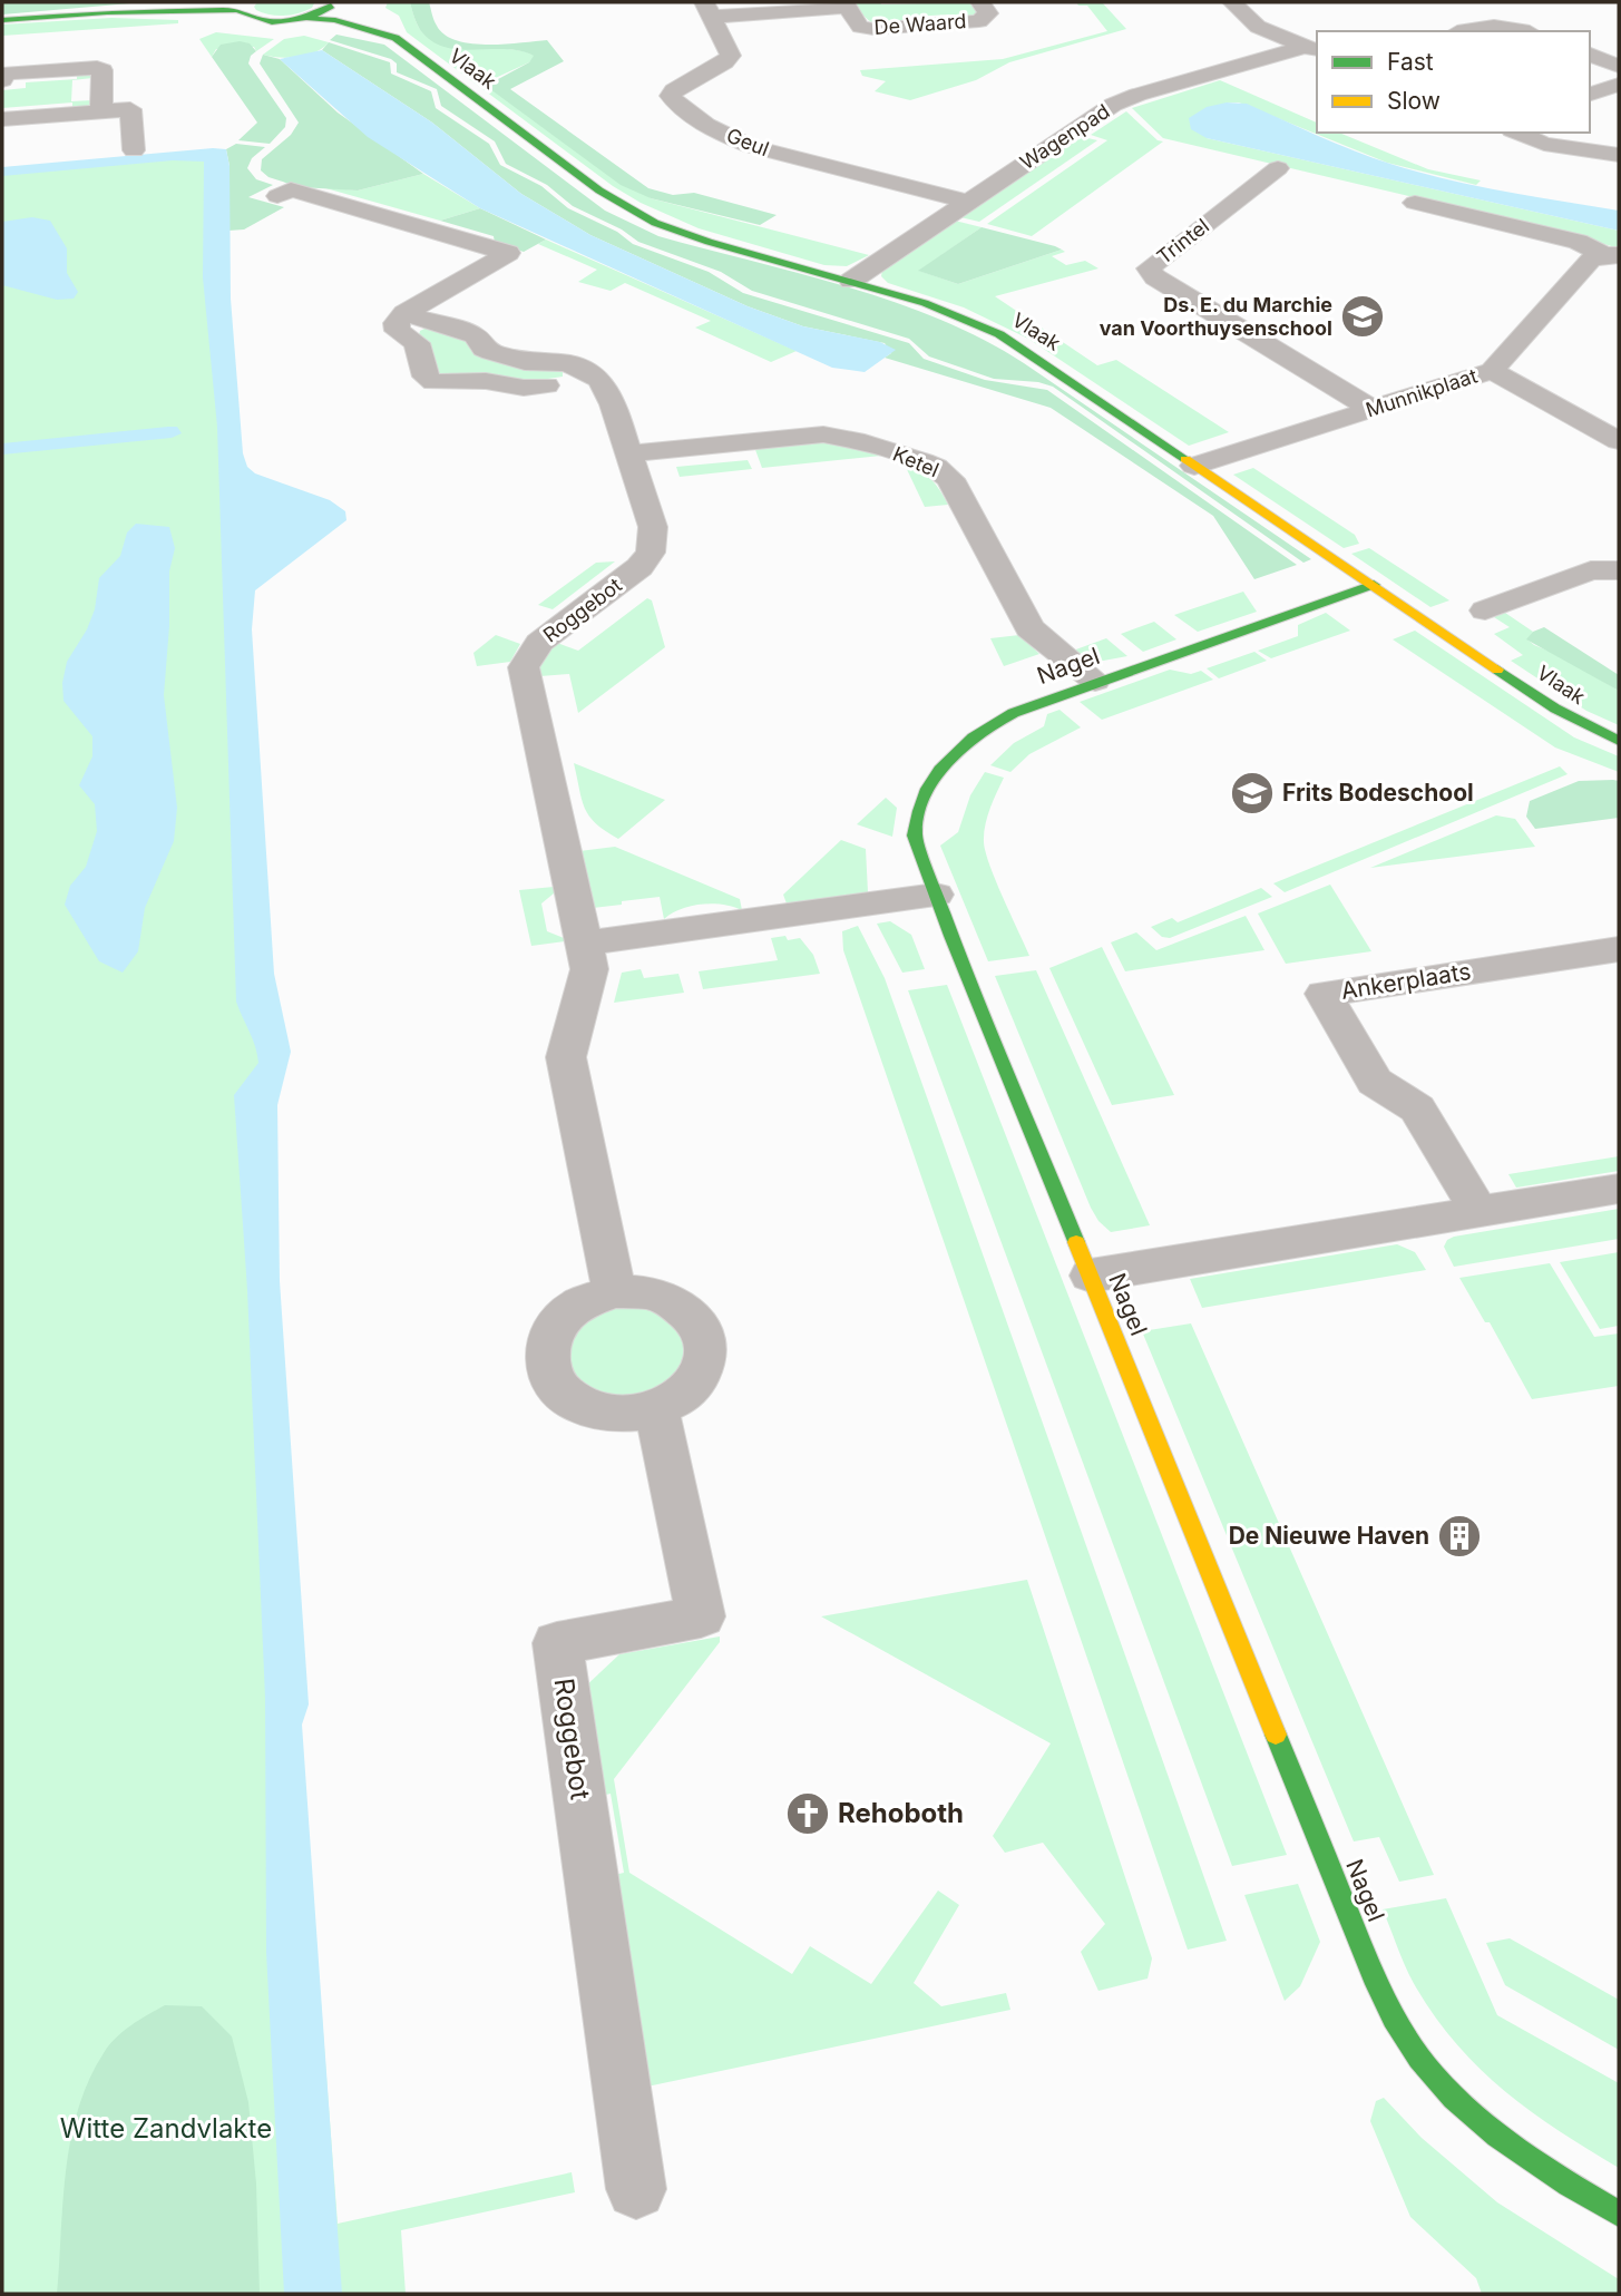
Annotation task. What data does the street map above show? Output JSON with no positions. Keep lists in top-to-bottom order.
{
  "streets": {
    "street": [
      "De Waard",
      "Vlaak",
      "Wagenpad",
      "Geul",
      "Trintel",
      "Munnikplaat",
      "Ketel",
      "Roggebot",
      "Nagel",
      "Ankerplaats"
    ]
  },
  "crossings": [
    ["De Waard", "Geul"],
    ["Vlaak", "Wagenpad"],
    ["Vlaak", "Munnikplaat"],
    ["Vlaak", "Nagel"],
    ["Wagenpad", "Geul"],
    ["Trintel", "Munnikplaat"],
    ["Ketel", "Roggebot"],
    ["Ketel", "Nagel"]
  ],
  "parks": ["Witte Zandvlakte"],
  "places": {
    "school or university": ["Ds. E. du Marchie van Voorthuysenschool", "Frits Bodeschool"],
    "building": ["De Nieuwe Haven"],
    "church": ["Rehoboth"]
  },
  "legend": ["Fast", "Slow"]
}
